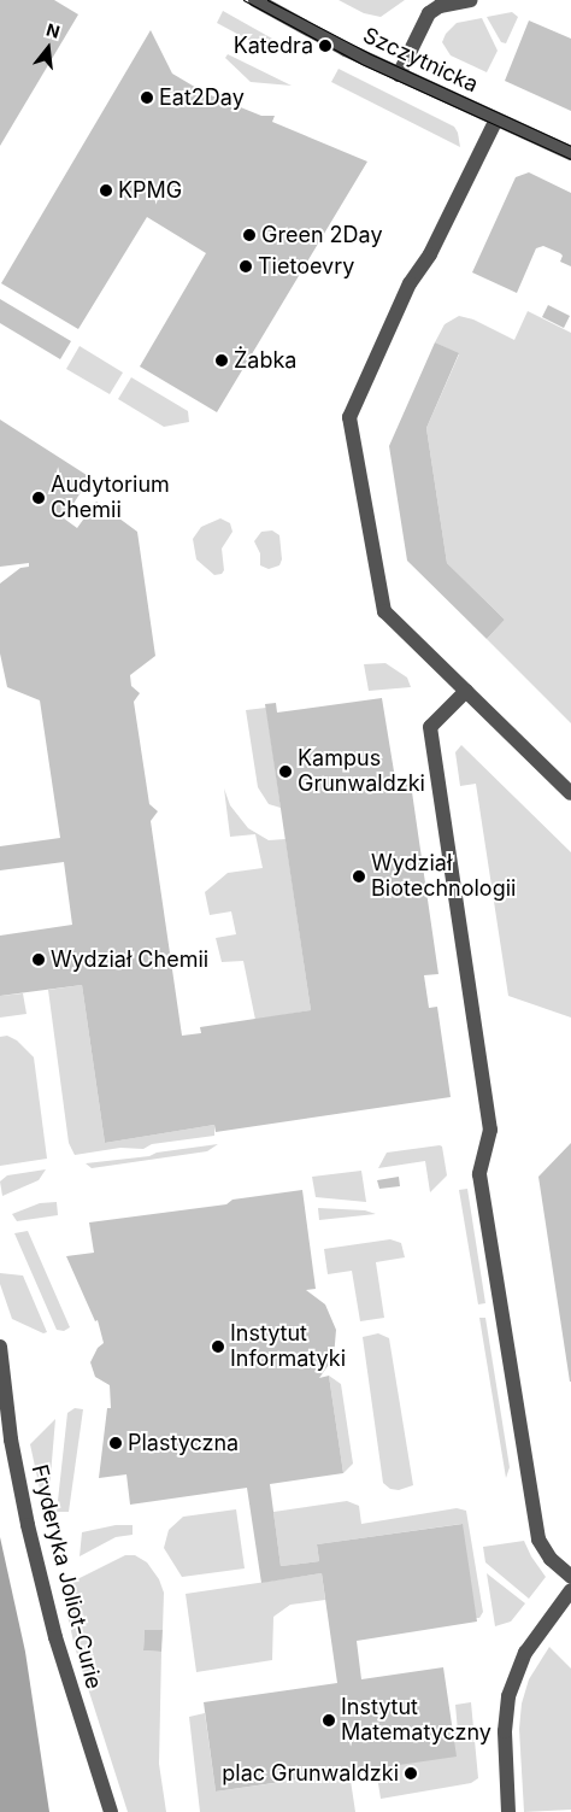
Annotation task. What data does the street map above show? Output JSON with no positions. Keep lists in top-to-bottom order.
{
  "streets": {
    "street": ["Szczytnicka", "Fryderyka Joliot-Curie"]
  },
  "places": [
    "Katedra",
    "Eat2Day",
    "KPMG",
    "Green 2Day",
    "Tietoevry",
    "Żabka",
    "Audytorium Chemii",
    "Kampus Grunwaldzki",
    "Wydział Biotechnologii",
    "Wydział Chemii",
    "Instytut Informatyki",
    "Plastyczna",
    "Instytut Matematyczny",
    "plac Grunwaldzki"
  ],
  "north": "top"
}
